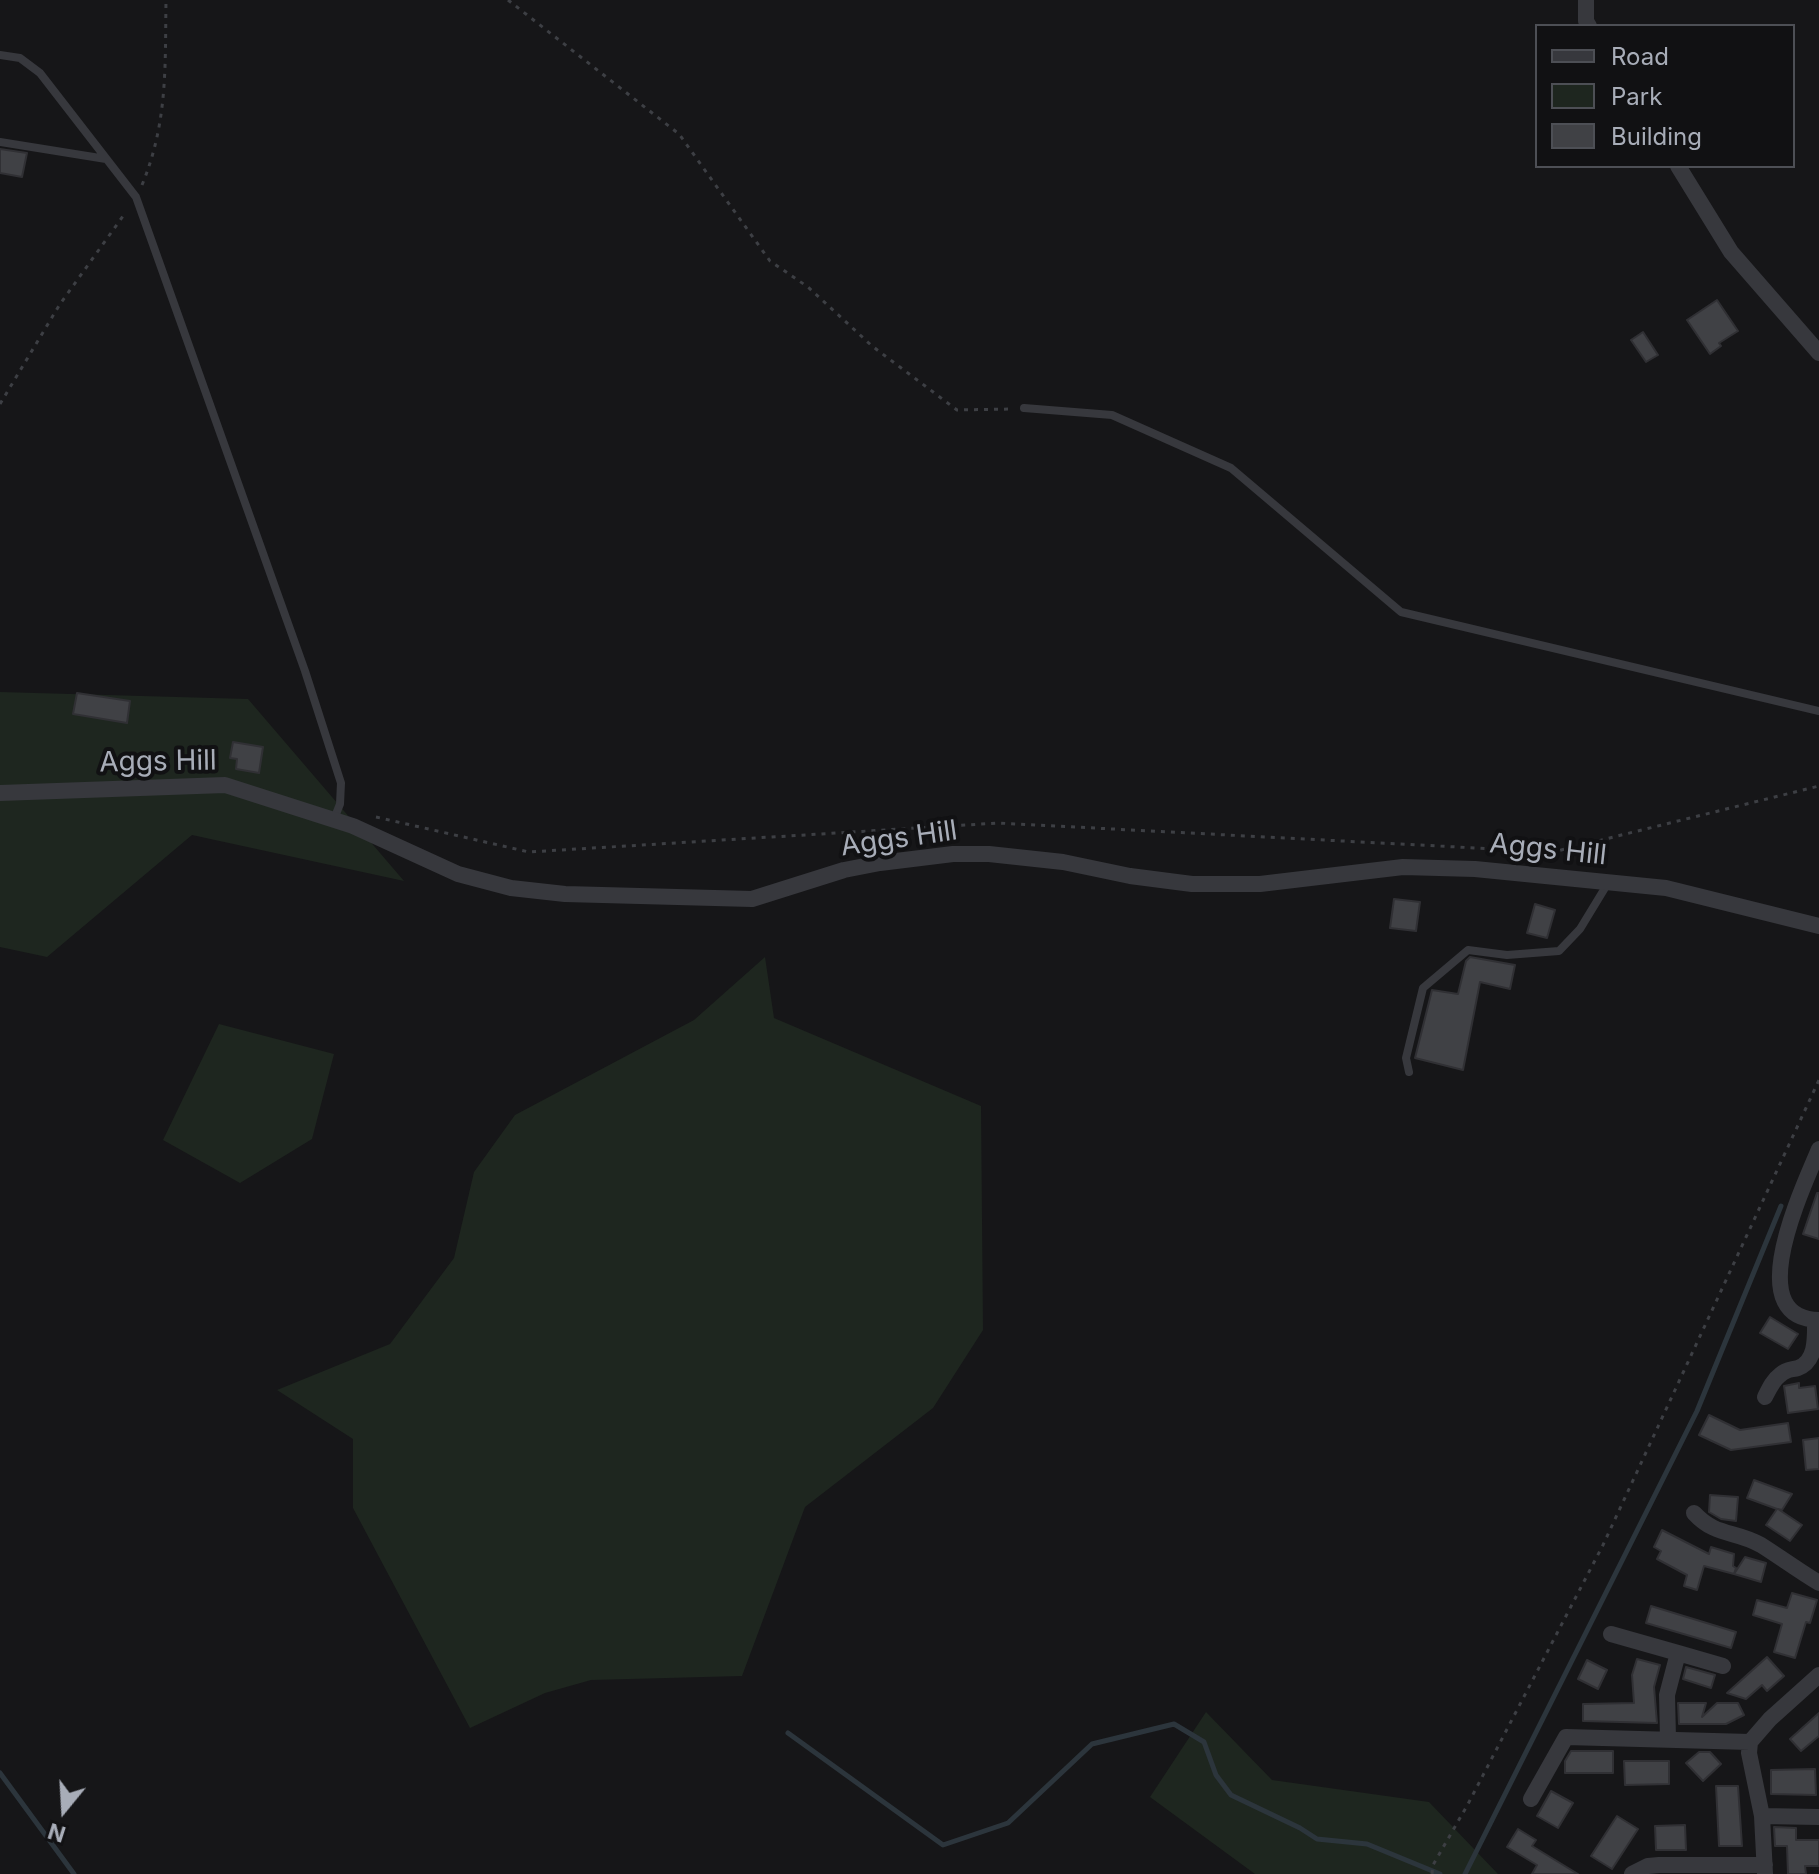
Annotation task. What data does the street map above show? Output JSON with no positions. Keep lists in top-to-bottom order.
{
  "streets": {
    "street": ["Aggs Hill"]
  },
  "legend": ["Road", "Park", "Building"],
  "north": "bottom"
}
